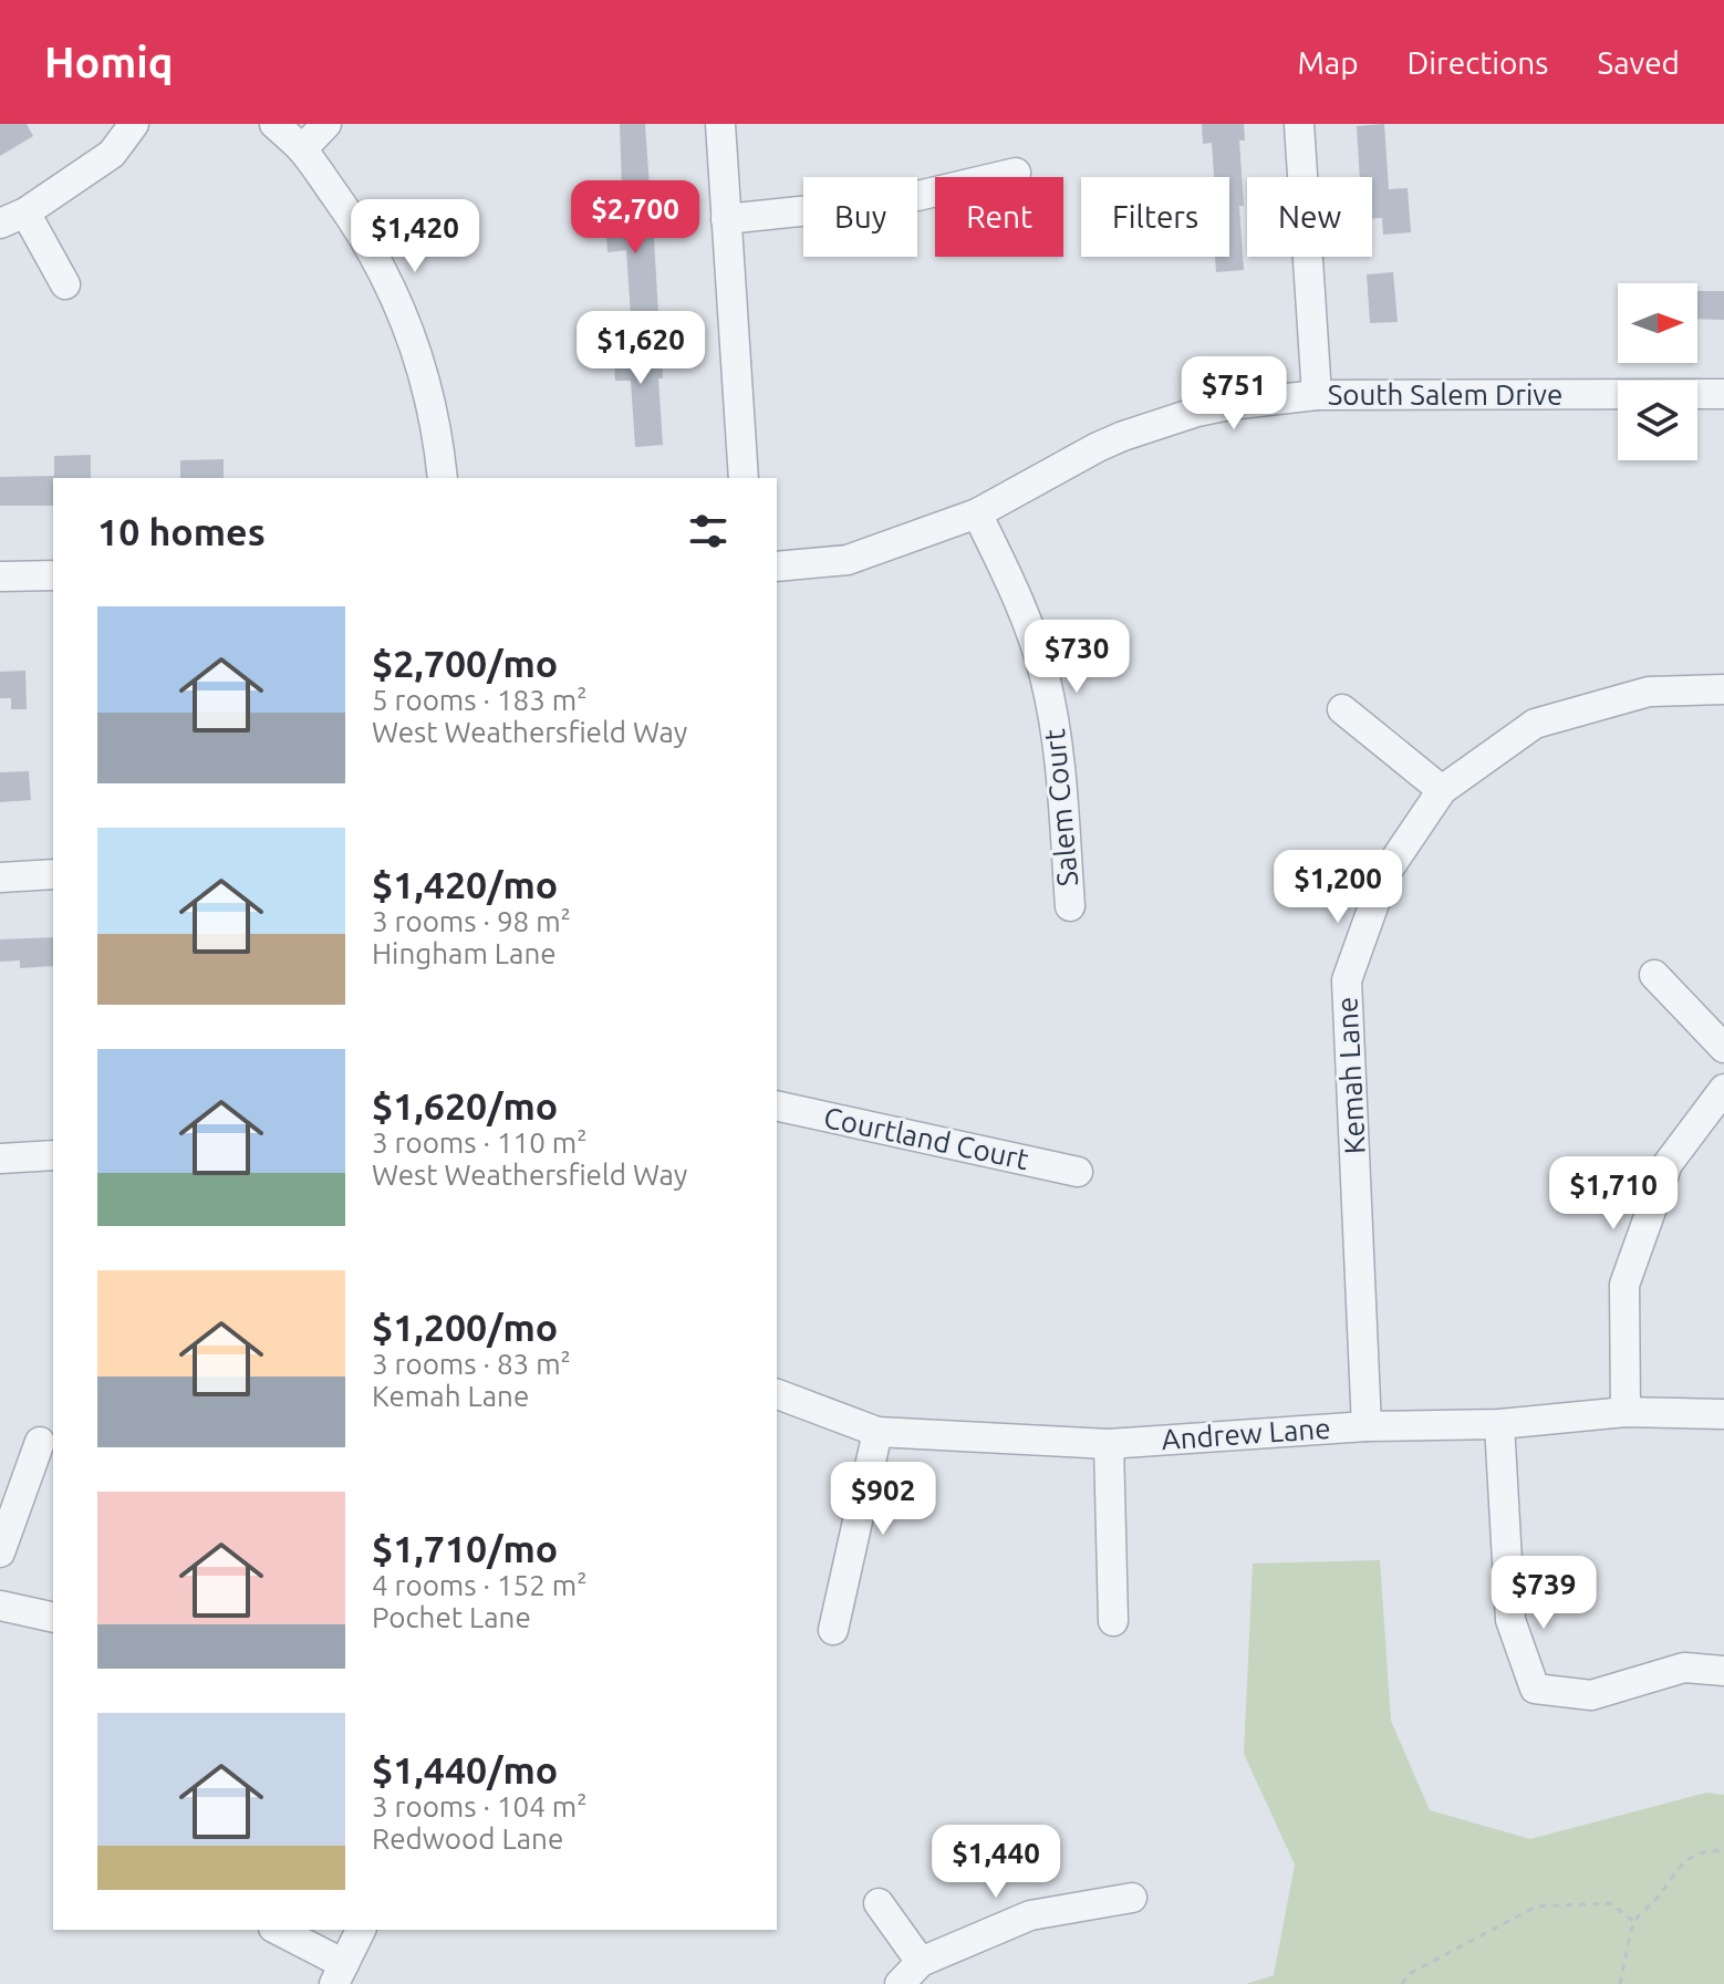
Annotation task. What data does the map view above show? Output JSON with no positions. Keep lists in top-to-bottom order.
{
  "streets": {
    "street": [
      "South Salem Drive",
      "Salem Court",
      "Kemah Lane",
      "Courtland Court",
      "Andrew Lane"
    ]
  },
  "crossings": [
    ["South Salem Drive", "Salem Court"],
    ["Kemah Lane", "Andrew Lane"]
  ],
  "north": "right",
  "page": {
    "header": "Homiq",
    "nav": ["Map", "Directions", "Saved"],
    "chip": [
      "Buy",
      "Rent",
      "Filters",
      "New"
    ],
    "price": [
      "$2,700",
      "$1,420",
      "$1,620",
      "$751",
      "$730",
      "$1,200",
      "$1,710",
      "$902",
      "$739",
      "$1,440"
    ],
    "heading": "10 homes",
    "list": [
      {
        "name": "$2,700/mo",
        "note": "5 rooms · 183 m² · West Weathersfield Way"
      },
      {
        "name": "$1,420/mo",
        "note": "3 rooms · 98 m² · Hingham Lane"
      },
      {
        "name": "$1,620/mo",
        "note": "3 rooms · 110 m² · West Weathersfield Way"
      },
      {
        "name": "$1,200/mo",
        "note": "3 rooms · 83 m² · Kemah Lane"
      },
      {
        "name": "$1,710/mo",
        "note": "4 rooms · 152 m² · Pochet Lane"
      },
      {
        "name": "$1,440/mo",
        "note": "3 rooms · 104 m² · Redwood Lane"
      }
    ]
  }
}
